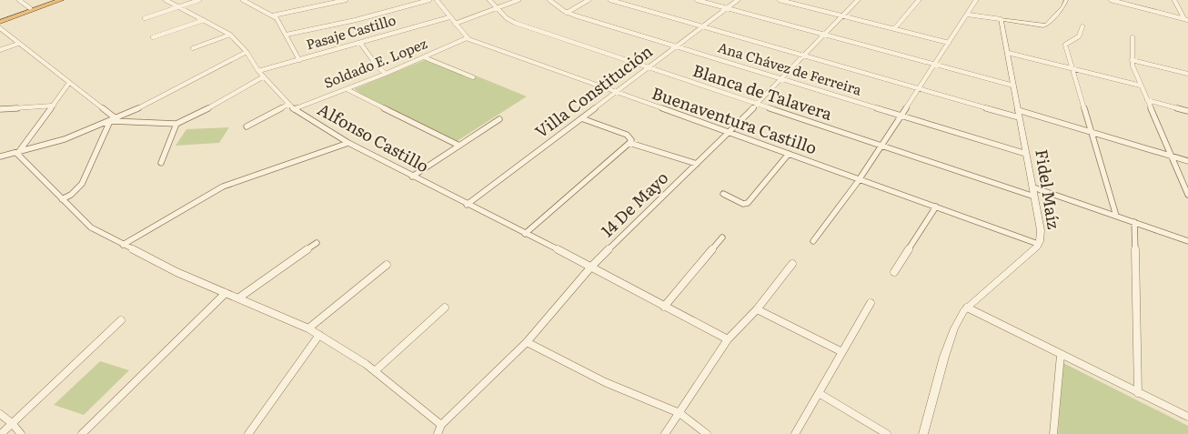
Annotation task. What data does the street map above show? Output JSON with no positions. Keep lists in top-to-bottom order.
{
  "streets": {
    "street": [
      "Pasaje Castillo",
      "Soldado E. Lopez",
      "Ana Chávez de Ferreira",
      "Villa Constitución",
      "Blanca de Talavera",
      "Buenaventura Castillo",
      "Alfonso Castillo",
      "Fidel Maíz",
      "14 De Mayo"
    ]
  },
  "crossings": [
    ["Pasaje Castillo", "Alfonso Castillo"],
    ["Soldado E. Lopez", "Buenaventura Castillo"],
    ["Soldado E. Lopez", "Alfonso Castillo"],
    ["Ana Chávez de Ferreira", "Villa Constitución"],
    ["Ana Chávez de Ferreira", "Fidel Maíz"],
    ["Ana Chávez de Ferreira", "14 De Mayo"],
    ["Villa Constitución", "Blanca de Talavera"],
    ["Villa Constitución", "Buenaventura Castillo"],
    ["Villa Constitución", "Alfonso Castillo"],
    ["Blanca de Talavera", "Fidel Maíz"],
    ["Blanca de Talavera", "14 De Mayo"],
    ["Buenaventura Castillo", "Fidel Maíz"],
    ["Buenaventura Castillo", "14 De Mayo"],
    ["Alfonso Castillo", "14 De Mayo"]
  ]
}
